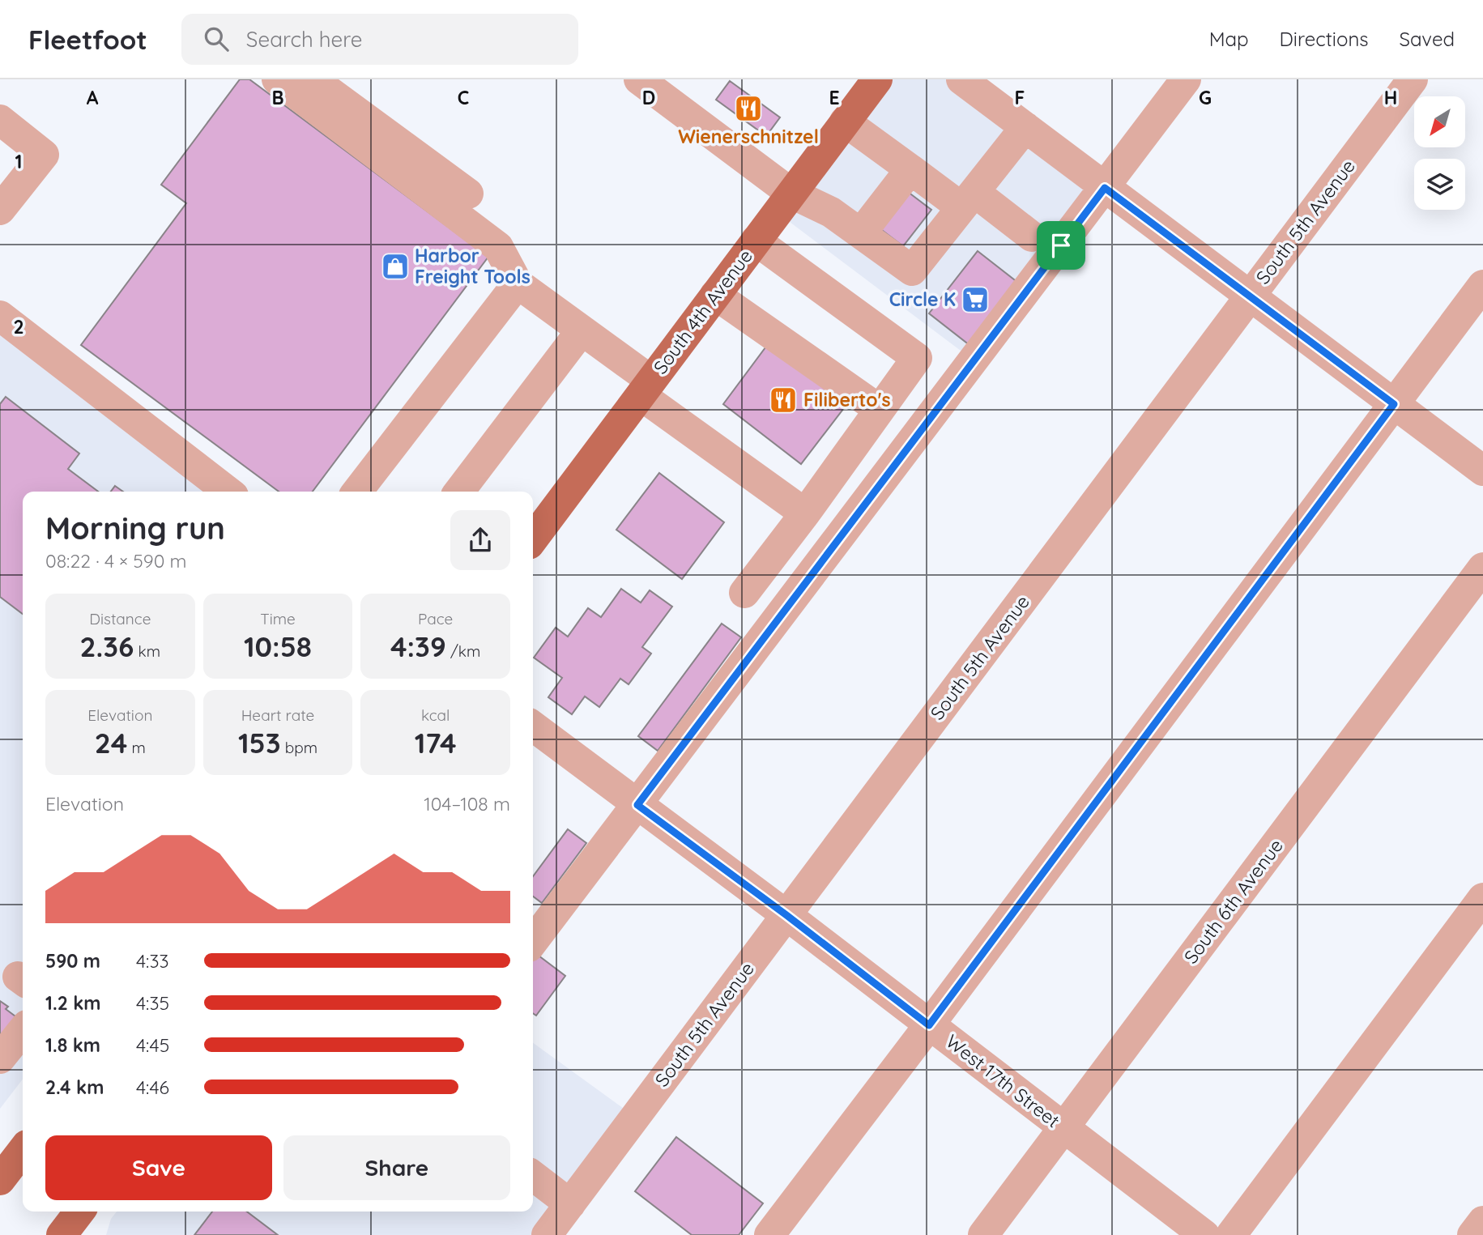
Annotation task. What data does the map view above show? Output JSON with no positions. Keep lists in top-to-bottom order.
{
  "streets": {
    "main road": ["South 4th Avenue"],
    "street": ["South 5th Avenue", "South 6th Avenue", "West 17th Street"]
  },
  "crossings": [
    ["South 5th Avenue", "West 17th Street"],
    ["South 6th Avenue", "West 17th Street"]
  ],
  "places": {
    "restaurant": ["Wienerschnitzel", "Filiberto's"],
    "shop": ["Harbor Freight Tools"],
    "supermarket": ["Circle K"]
  },
  "north": "bottom left",
  "page": {
    "header": "Fleetfoot",
    "search": "Search here",
    "nav": ["Map", "Directions", "Saved"],
    "heading": ["Morning run", "08:22 · 4 × 590 m"],
    "stats": [
      ["Distance", "2.36 km"],
      ["Time", "10:58"],
      ["Pace", "4:39 /km"],
      ["Elevation", "24 m"],
      ["Heart rate", "153 bpm"],
      ["kcal", "174"]
    ],
    "chart": ["Elevation", "104–108 m"],
    "list": [
      {
        "name": "590 m",
        "note": "4:33"
      },
      {
        "name": "1.2 km",
        "note": "4:35"
      },
      {
        "name": "1.8 km",
        "note": "4:45"
      },
      {
        "name": "2.4 km",
        "note": "4:46"
      }
    ],
    "buttons": ["Save", "Share"]
  },
  "grid": {
    "columns": [
      "A",
      "B",
      "C",
      "D",
      "E",
      "F",
      "G",
      "H"
    ],
    "rows": ["1", "2"]
  }
}
